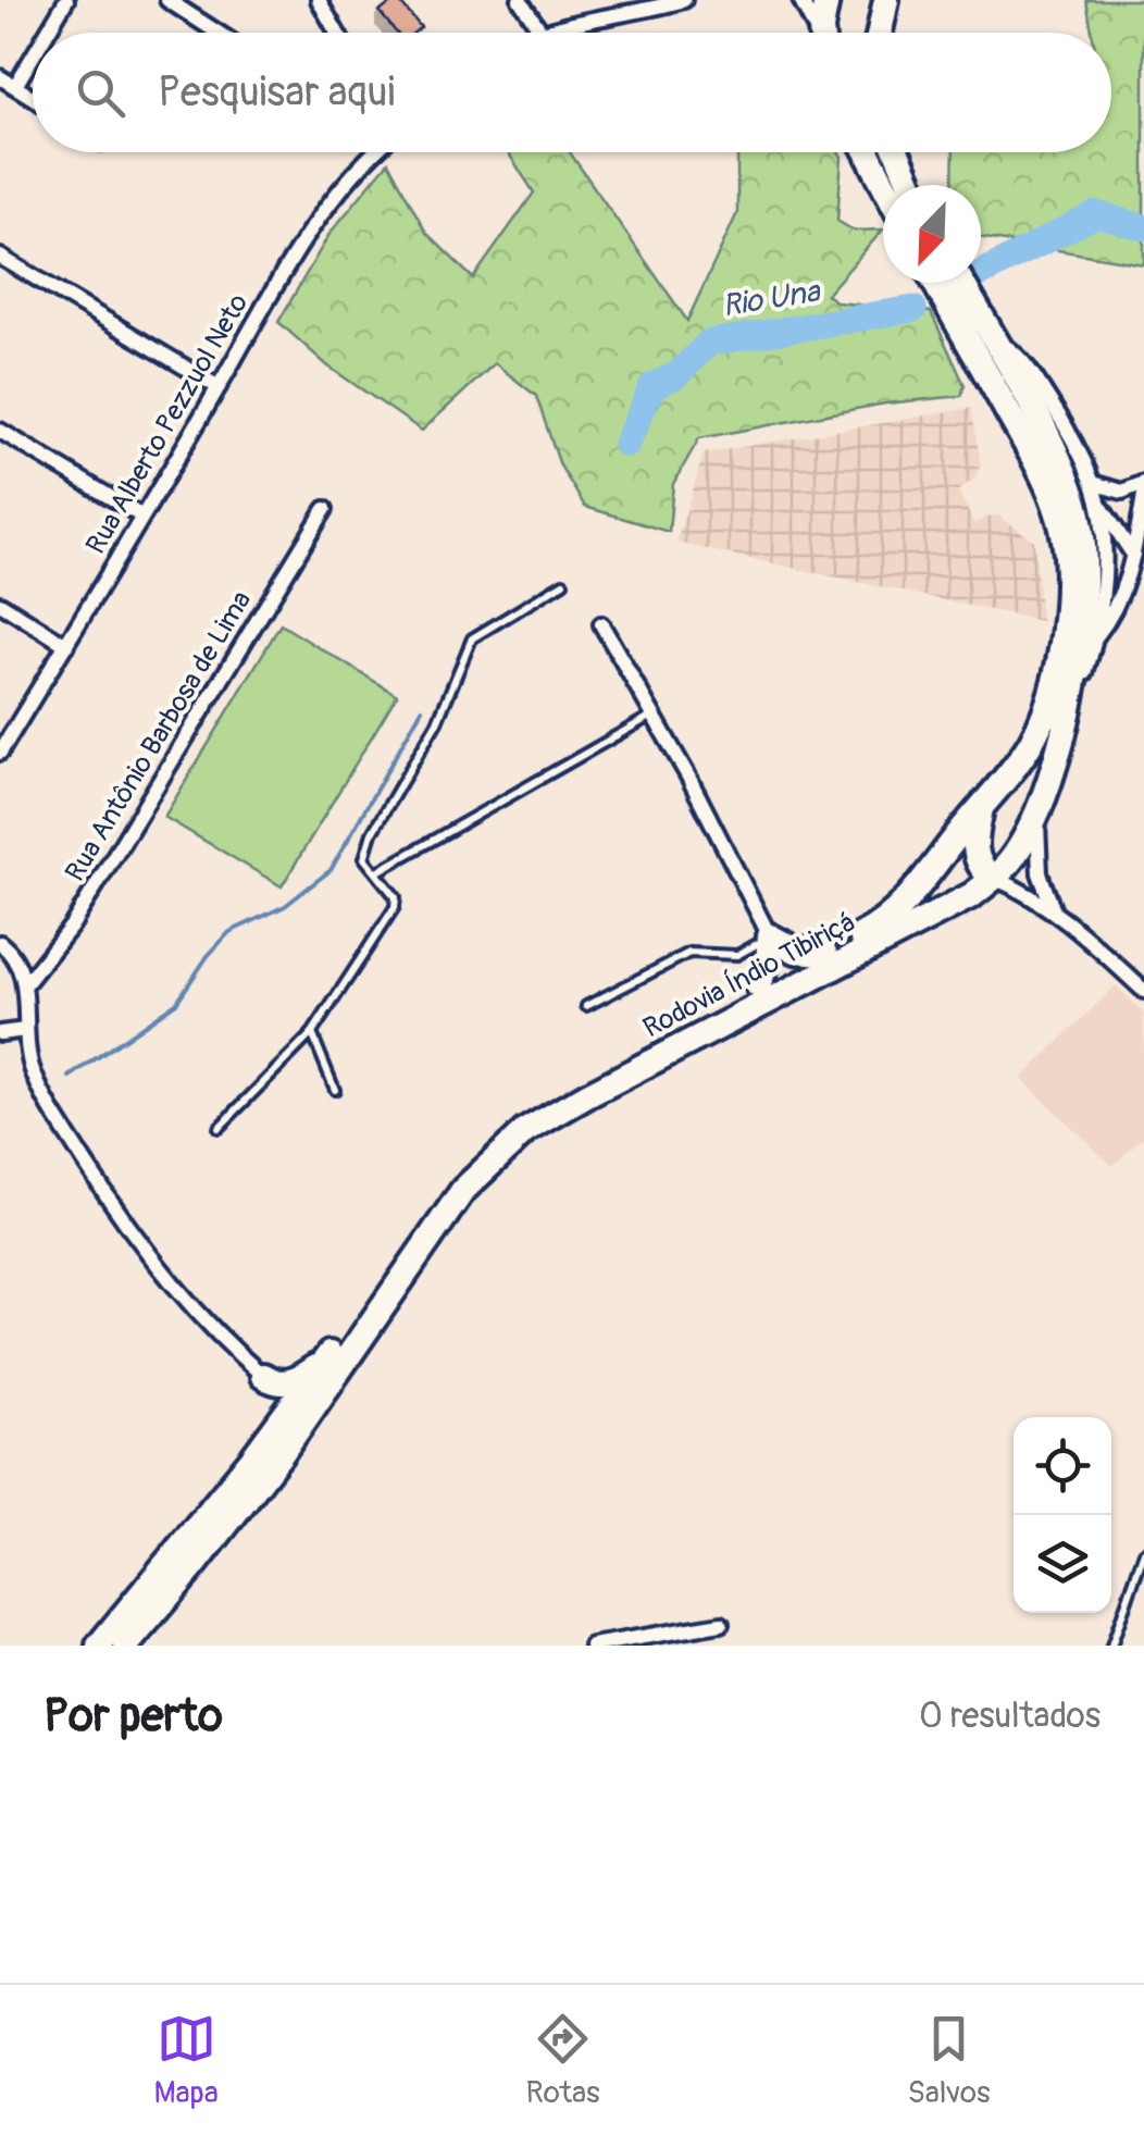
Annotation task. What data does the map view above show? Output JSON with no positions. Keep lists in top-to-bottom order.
{
  "streets": {
    "highway": ["Rodovia Índio Tibiriçá"],
    "street": ["Rua Alberto Pezzuol Neto", "Rua Antônio Barbosa de Lima"]
  },
  "water": ["Rio Una"],
  "north": "bottom left",
  "page": {
    "search": "Pesquisar aqui",
    "heading": ["Por perto", "0 resultados"],
    "nav": ["Mapa", "Rotas", "Salvos"]
  }
}
